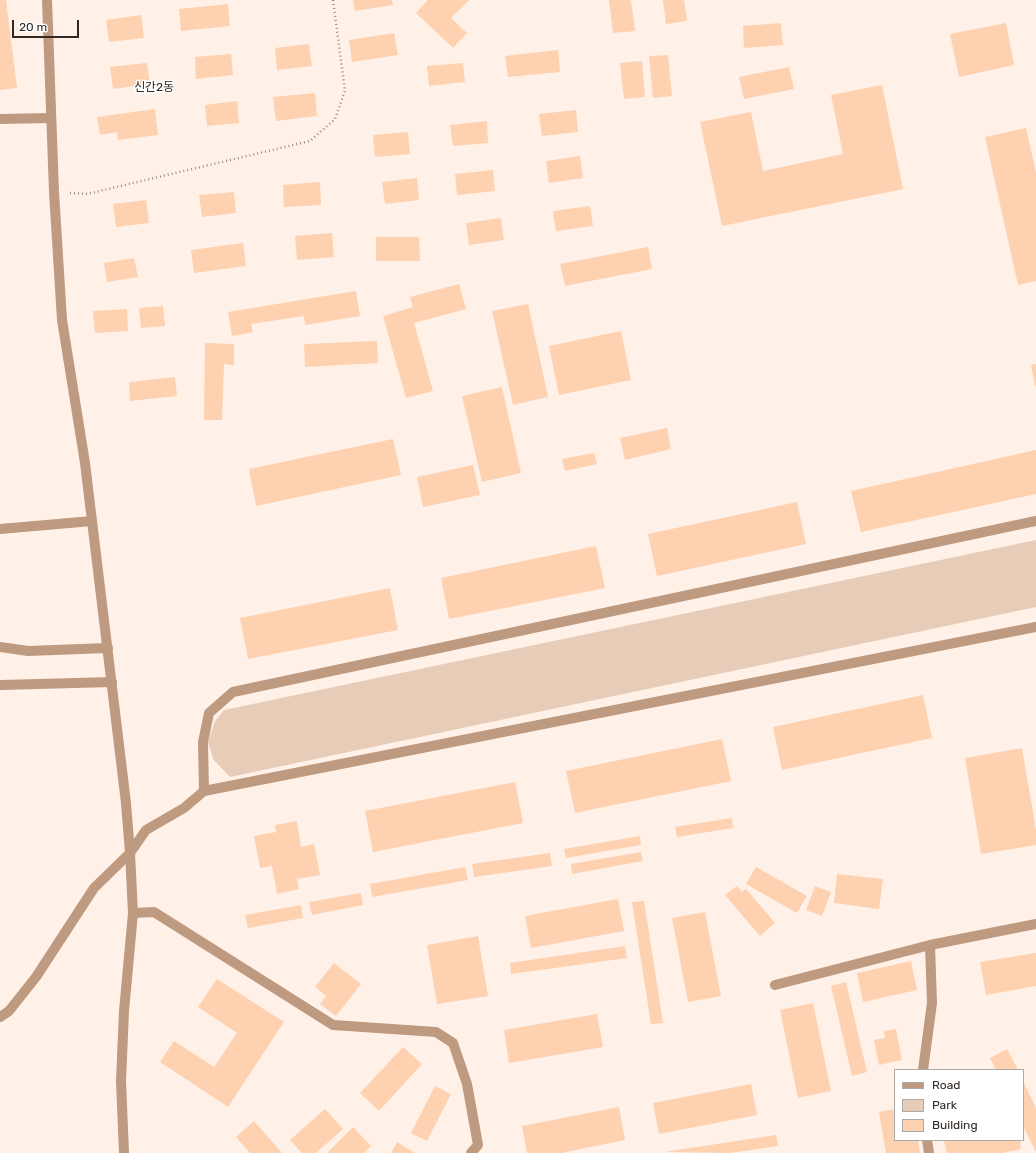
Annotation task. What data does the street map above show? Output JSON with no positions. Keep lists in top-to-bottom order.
{
  "districts": ["신간2동"],
  "legend": ["Road", "Park", "Building"],
  "scale_bar": "20 m"
}
